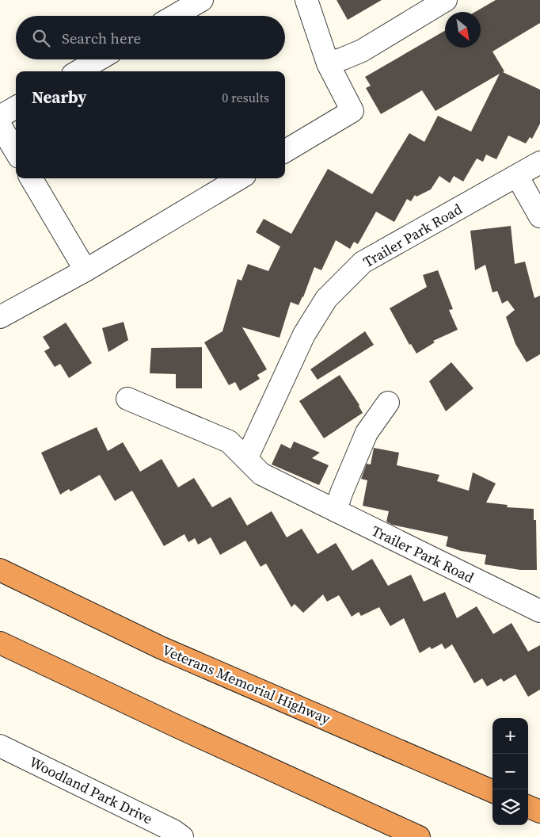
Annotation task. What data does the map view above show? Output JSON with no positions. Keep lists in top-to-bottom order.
{
  "streets": {
    "highway": ["Veterans Memorial Highway"],
    "street": ["Trailer Park Road", "Woodland Park Drive"]
  },
  "north": "bottom right",
  "page": {
    "search": "Search here",
    "heading": ["Nearby", "0 results"],
    "map_buttons": ["+", "−"]
  }
}
